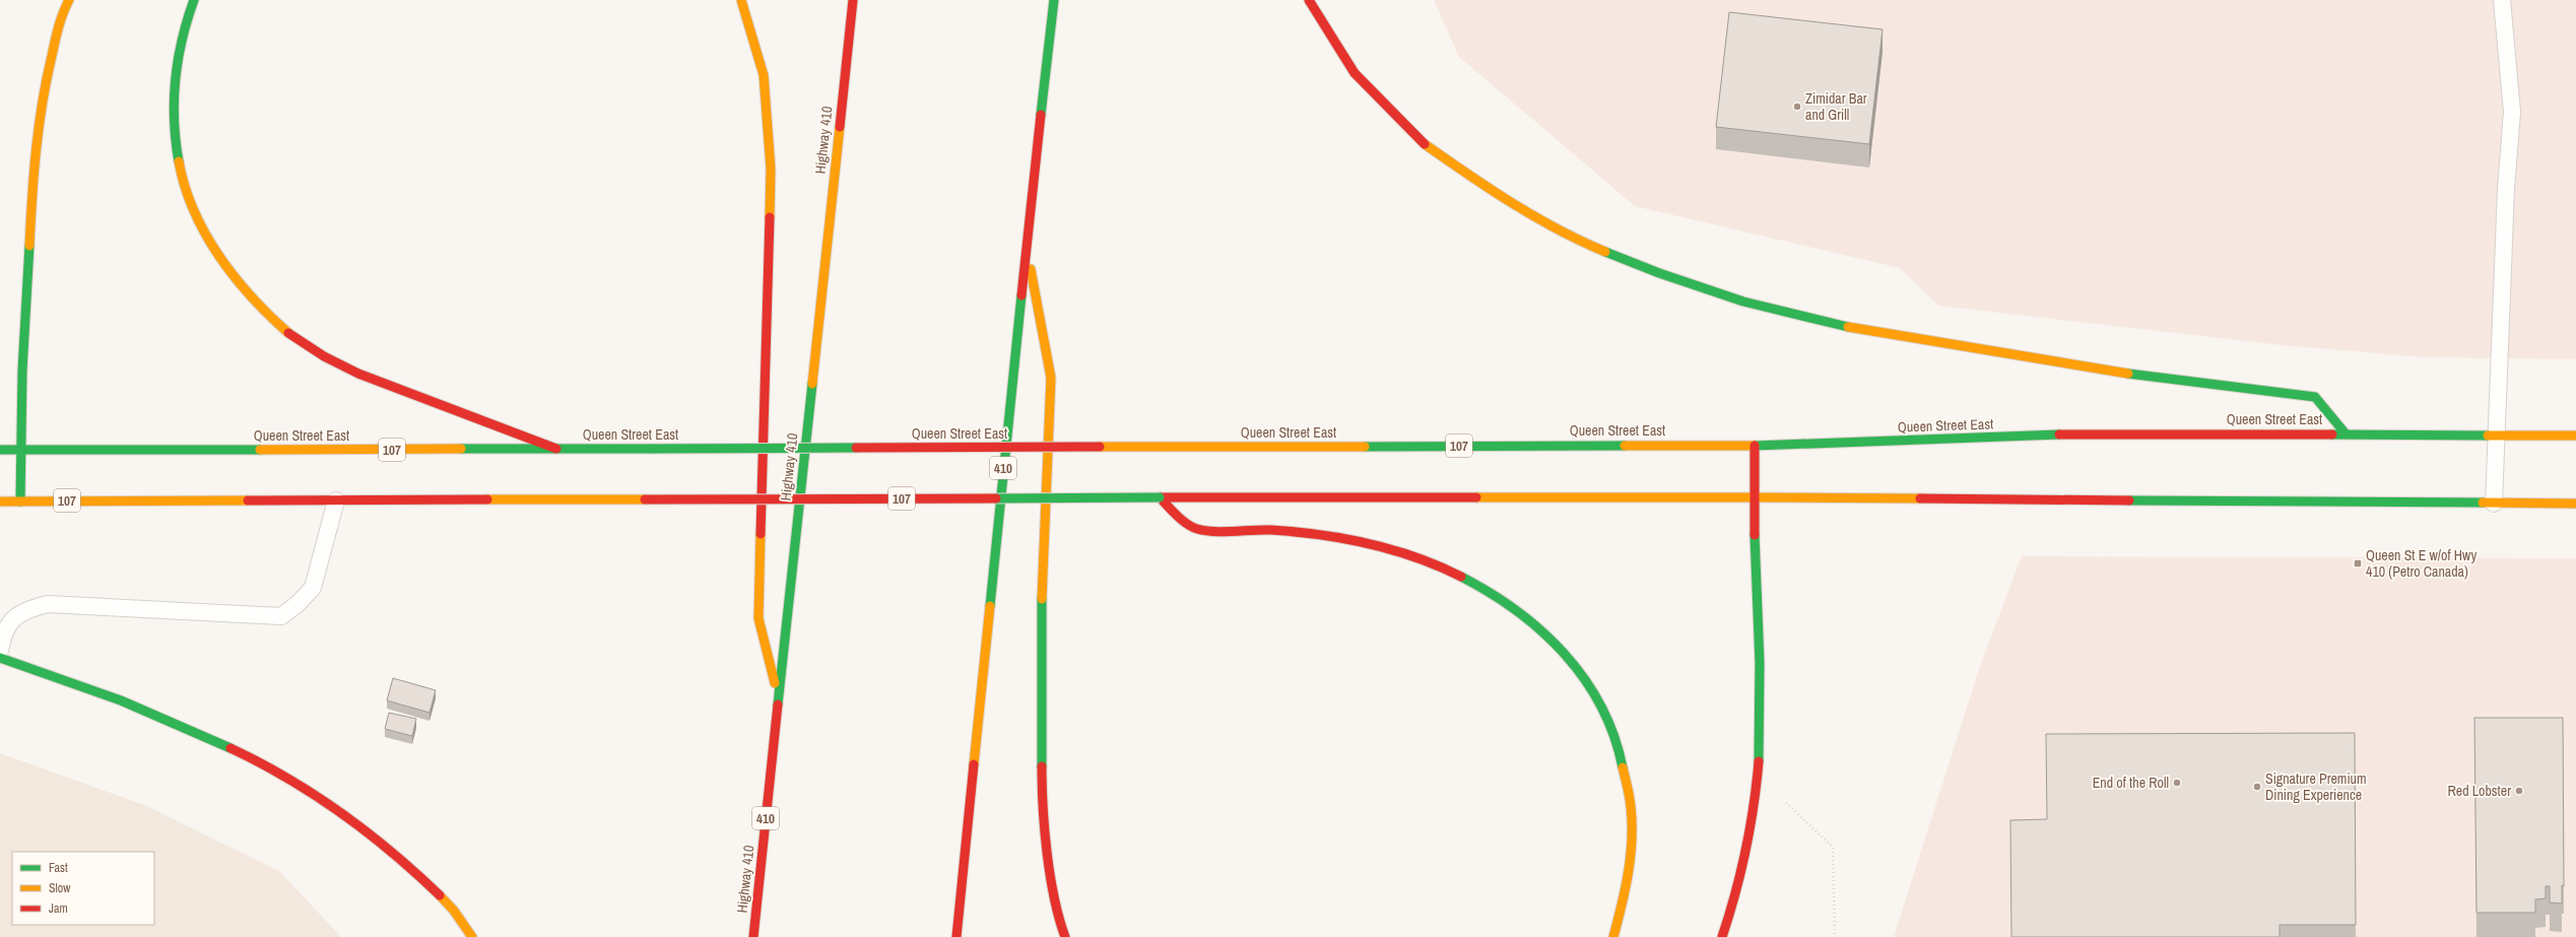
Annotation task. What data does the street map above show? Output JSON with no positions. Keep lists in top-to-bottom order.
{
  "streets": {
    "main road": [
      "Highway 410",
      "Queen Street East",
      "107",
      "410"
    ]
  },
  "places": {
    "other": [
      "Zimidar Bar and Grill",
      "End of the Roll",
      "Signature Premium Dining Experience",
      "Red Lobster"
    ],
    "transit": ["Queen St E w/of Hwy 410 (Petro Canada)"]
  },
  "legend": ["Fast", "Slow", "Jam"]
}
